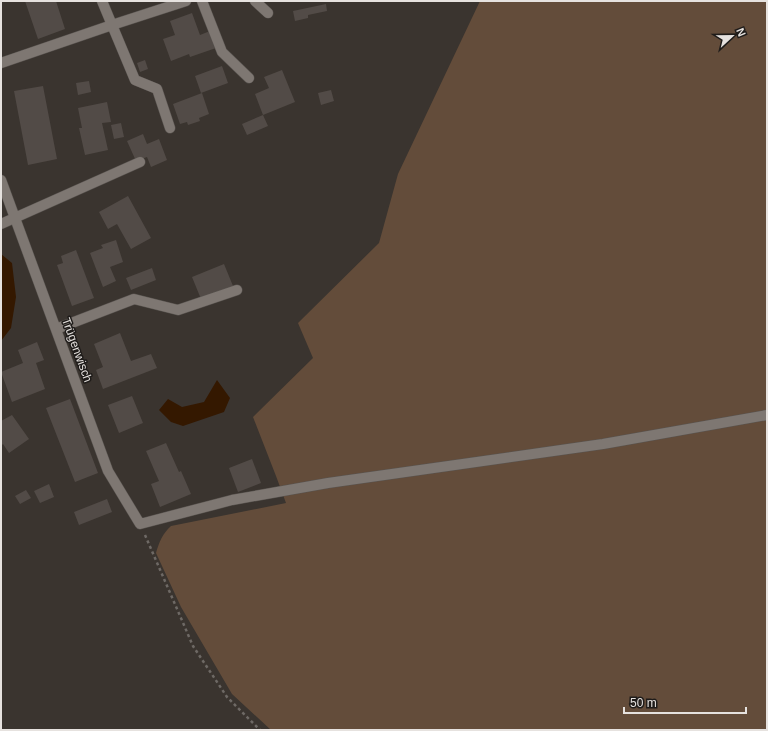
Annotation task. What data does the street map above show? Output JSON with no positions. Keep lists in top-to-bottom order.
{
  "streets": {
    "street": ["Trügenwisch"]
  },
  "scale_bar": "50 m",
  "north": "right"
}
